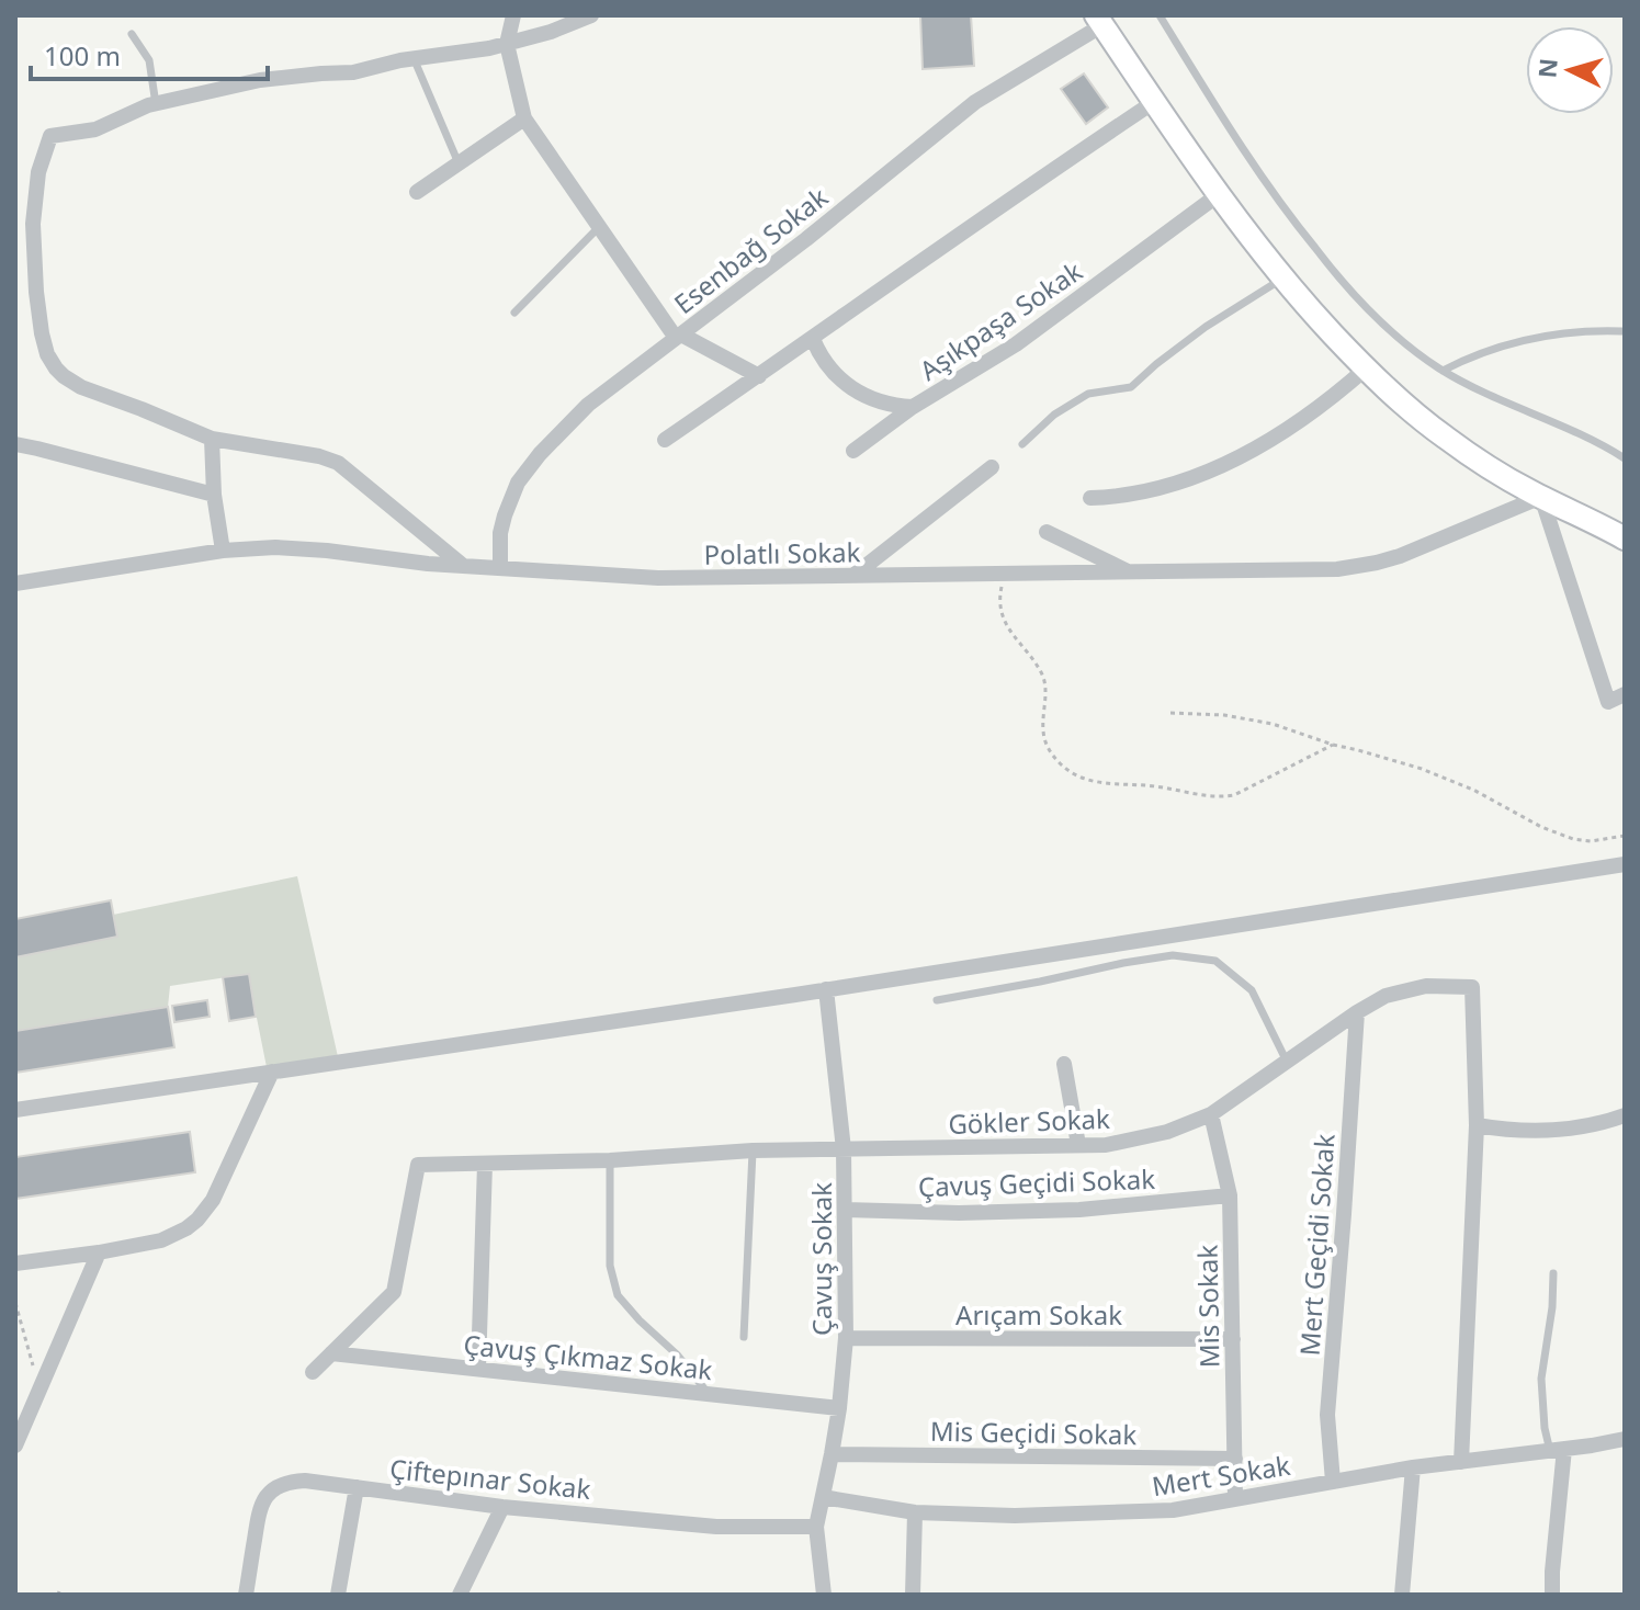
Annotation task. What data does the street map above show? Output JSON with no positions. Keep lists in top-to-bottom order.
{
  "streets": {
    "street": [
      "Esenbağ Sokak",
      "Aşıkpaşa Sokak",
      "Polatlı Sokak",
      "Gökler Sokak",
      "Çavuş Geçidi Sokak",
      "Mert Geçidi Sokak",
      "Çavuş Sokak",
      "Mis Sokak",
      "Arıçam Sokak",
      "Çavuş Çıkmaz Sokak",
      "Mis Geçidi Sokak",
      "Mert Sokak",
      "Çiftepınar Sokak"
    ]
  },
  "crossings": [
    ["Esenbağ Sokak", "Polatlı Sokak"],
    ["Gökler Sokak", "Mert Geçidi Sokak"],
    ["Gökler Sokak", "Çavuş Sokak"],
    ["Gökler Sokak", "Mis Sokak"],
    ["Gökler Sokak", "Çavuş Çıkmaz Sokak"],
    ["Gökler Sokak", "Mert Sokak"],
    ["Çavuş Geçidi Sokak", "Çavuş Sokak"],
    ["Çavuş Geçidi Sokak", "Mis Sokak"],
    ["Mert Geçidi Sokak", "Mert Sokak"],
    ["Çavuş Sokak", "Arıçam Sokak"],
    ["Çavuş Sokak", "Çavuş Çıkmaz Sokak"],
    ["Çavuş Sokak", "Mis Geçidi Sokak"],
    ["Çavuş Sokak", "Mert Sokak"],
    ["Çavuş Sokak", "Çiftepınar Sokak"],
    ["Mis Sokak", "Arıçam Sokak"],
    ["Mis Sokak", "Mis Geçidi Sokak"],
    ["Mis Sokak", "Mert Sokak"]
  ],
  "scale_bar": "100 m",
  "north": "left"
}
